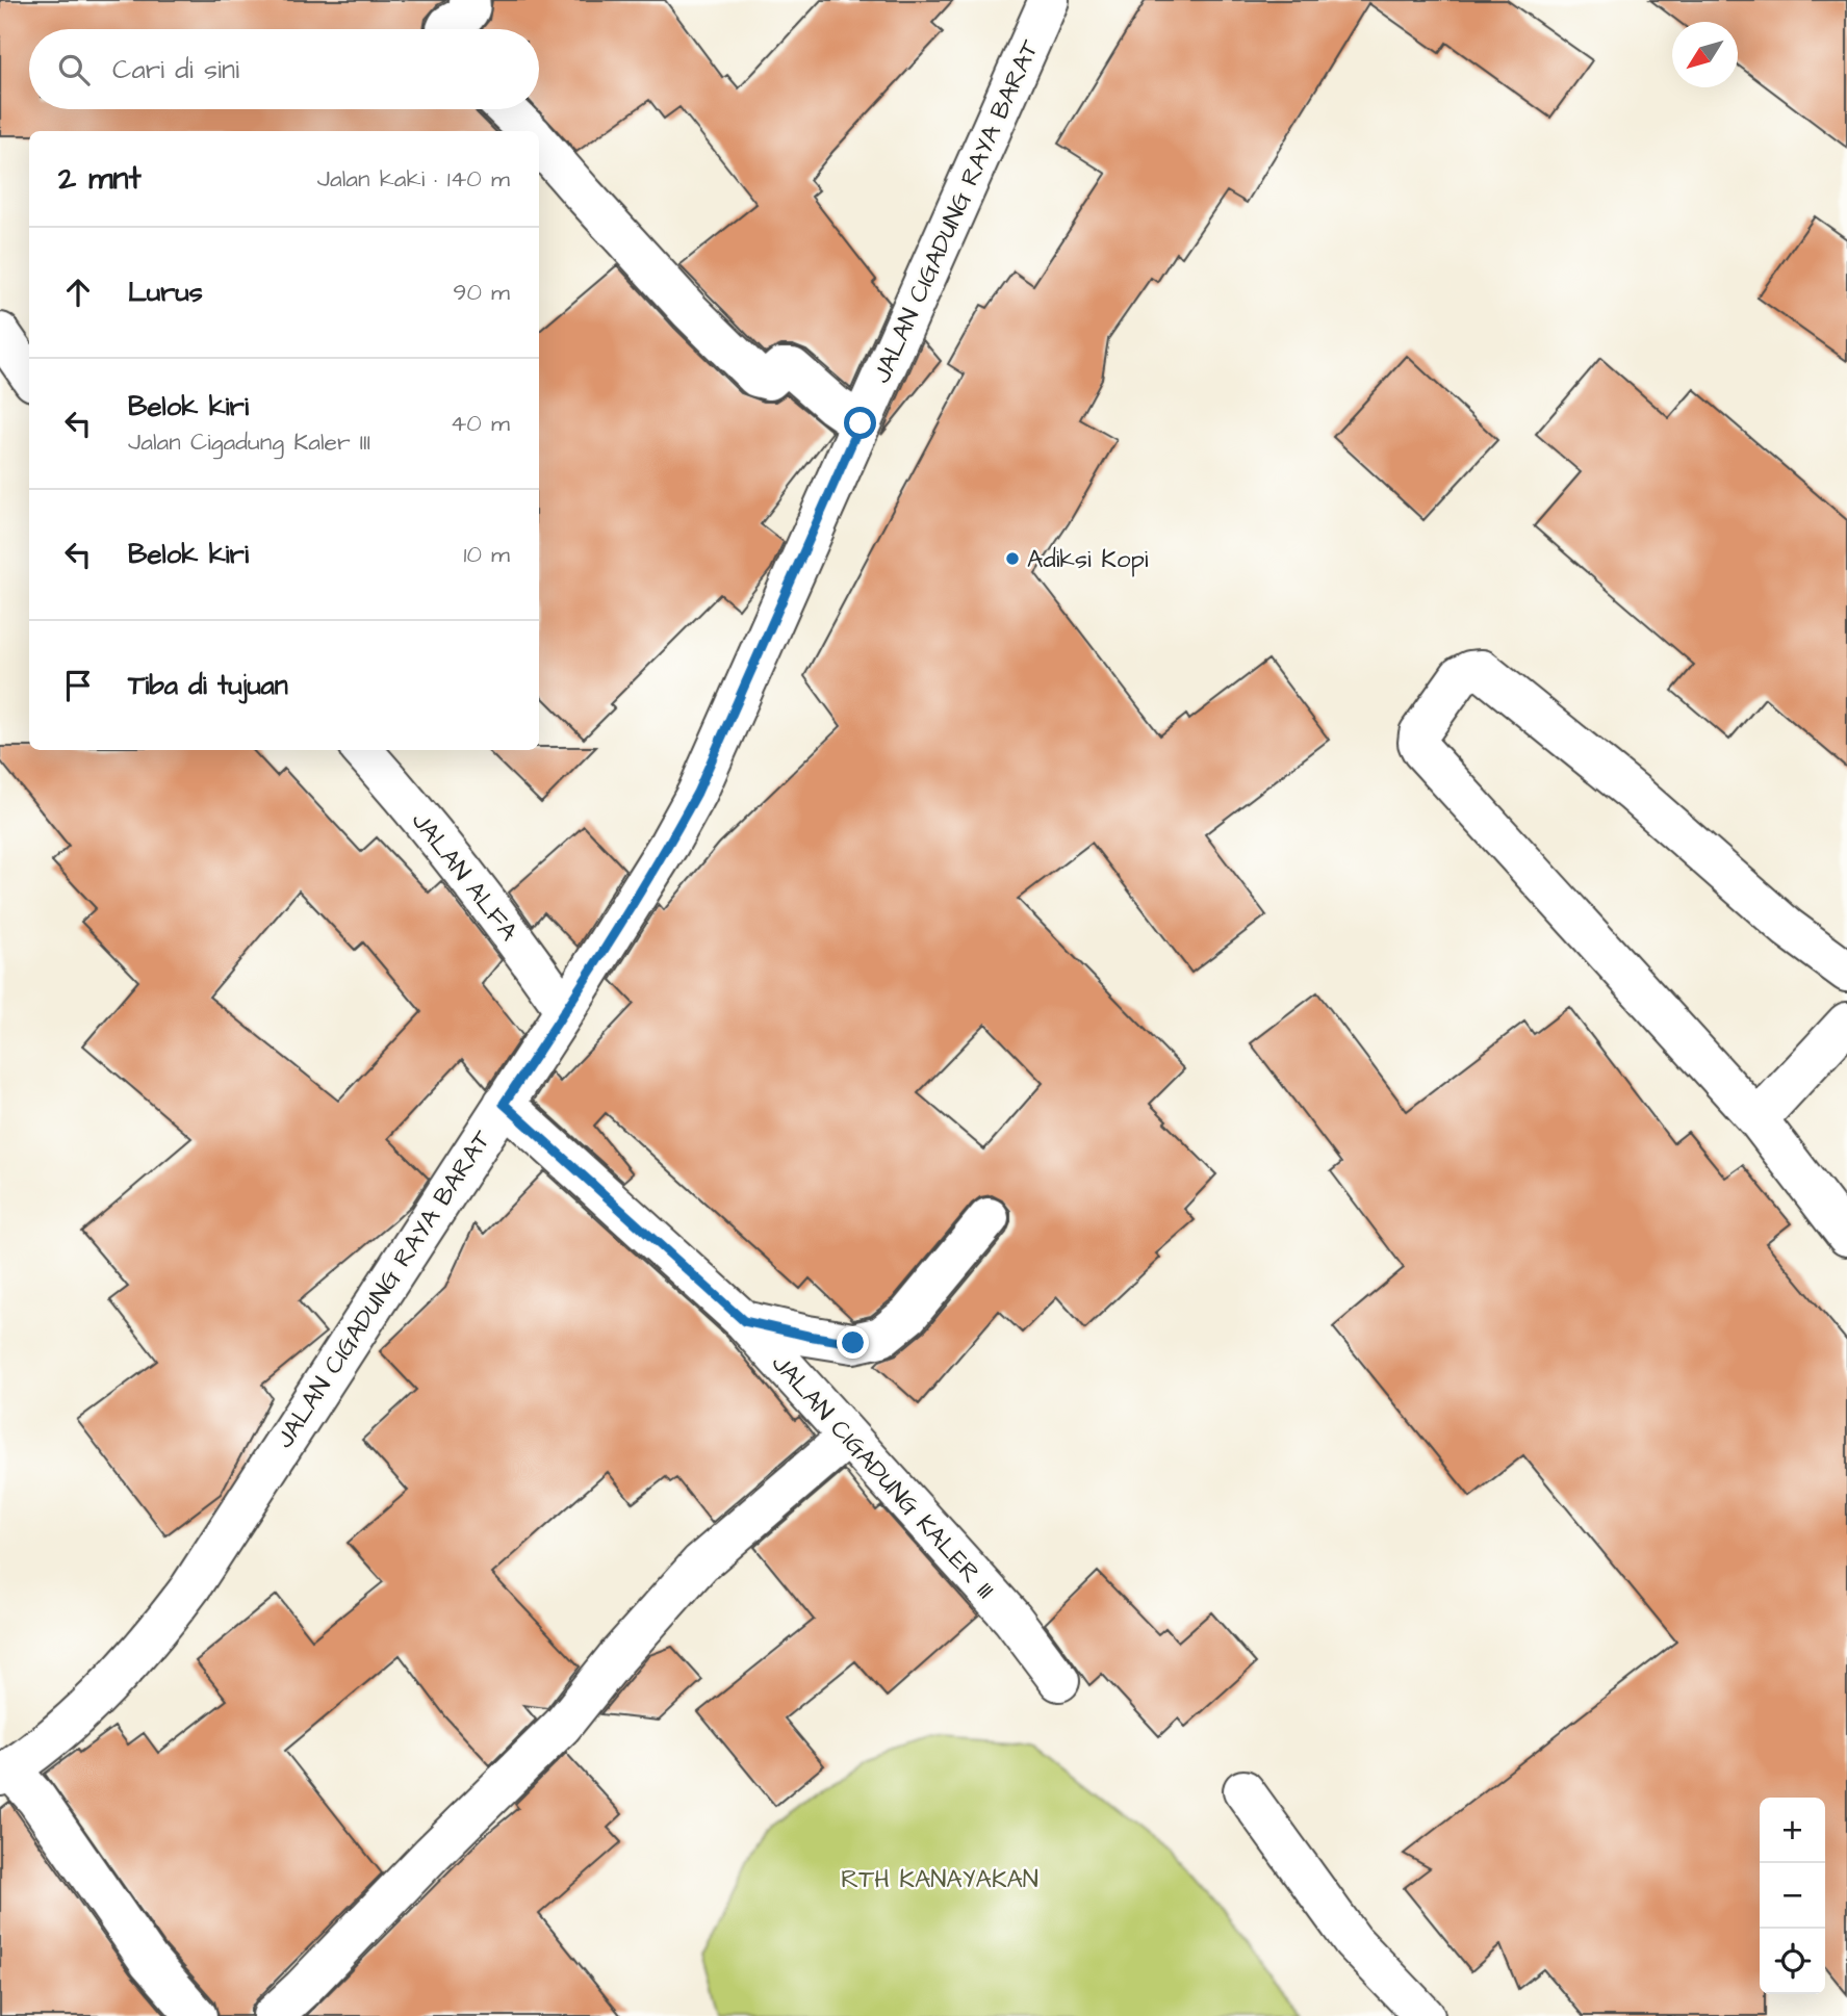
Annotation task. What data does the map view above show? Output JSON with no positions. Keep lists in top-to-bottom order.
{
  "streets": {
    "street": ["JALAN CIGADUNG RAYA BARAT", "JALAN ALFA", "JALAN CIGADUNG KALER III"]
  },
  "crossings": [
    ["JALAN CIGADUNG RAYA BARAT", "JALAN ALFA"],
    ["JALAN CIGADUNG RAYA BARAT", "JALAN CIGADUNG KALER III"]
  ],
  "parks": ["RTH KANAYAKAN"],
  "places": ["Adiksi Kopi"],
  "north": "bottom left",
  "page": {
    "search": "Cari di sini",
    "heading": ["2 mnt", "Jalan kaki · 140 m"],
    "list": [
      ["Lurus", "90 m"],
      ["Belok kiri", "Jalan Cigadung Kaler III", "40 m"],
      ["Belok kiri", "10 m"],
      "Tiba di tujuan"
    ],
    "map_buttons": ["+", "−"]
  }
}
